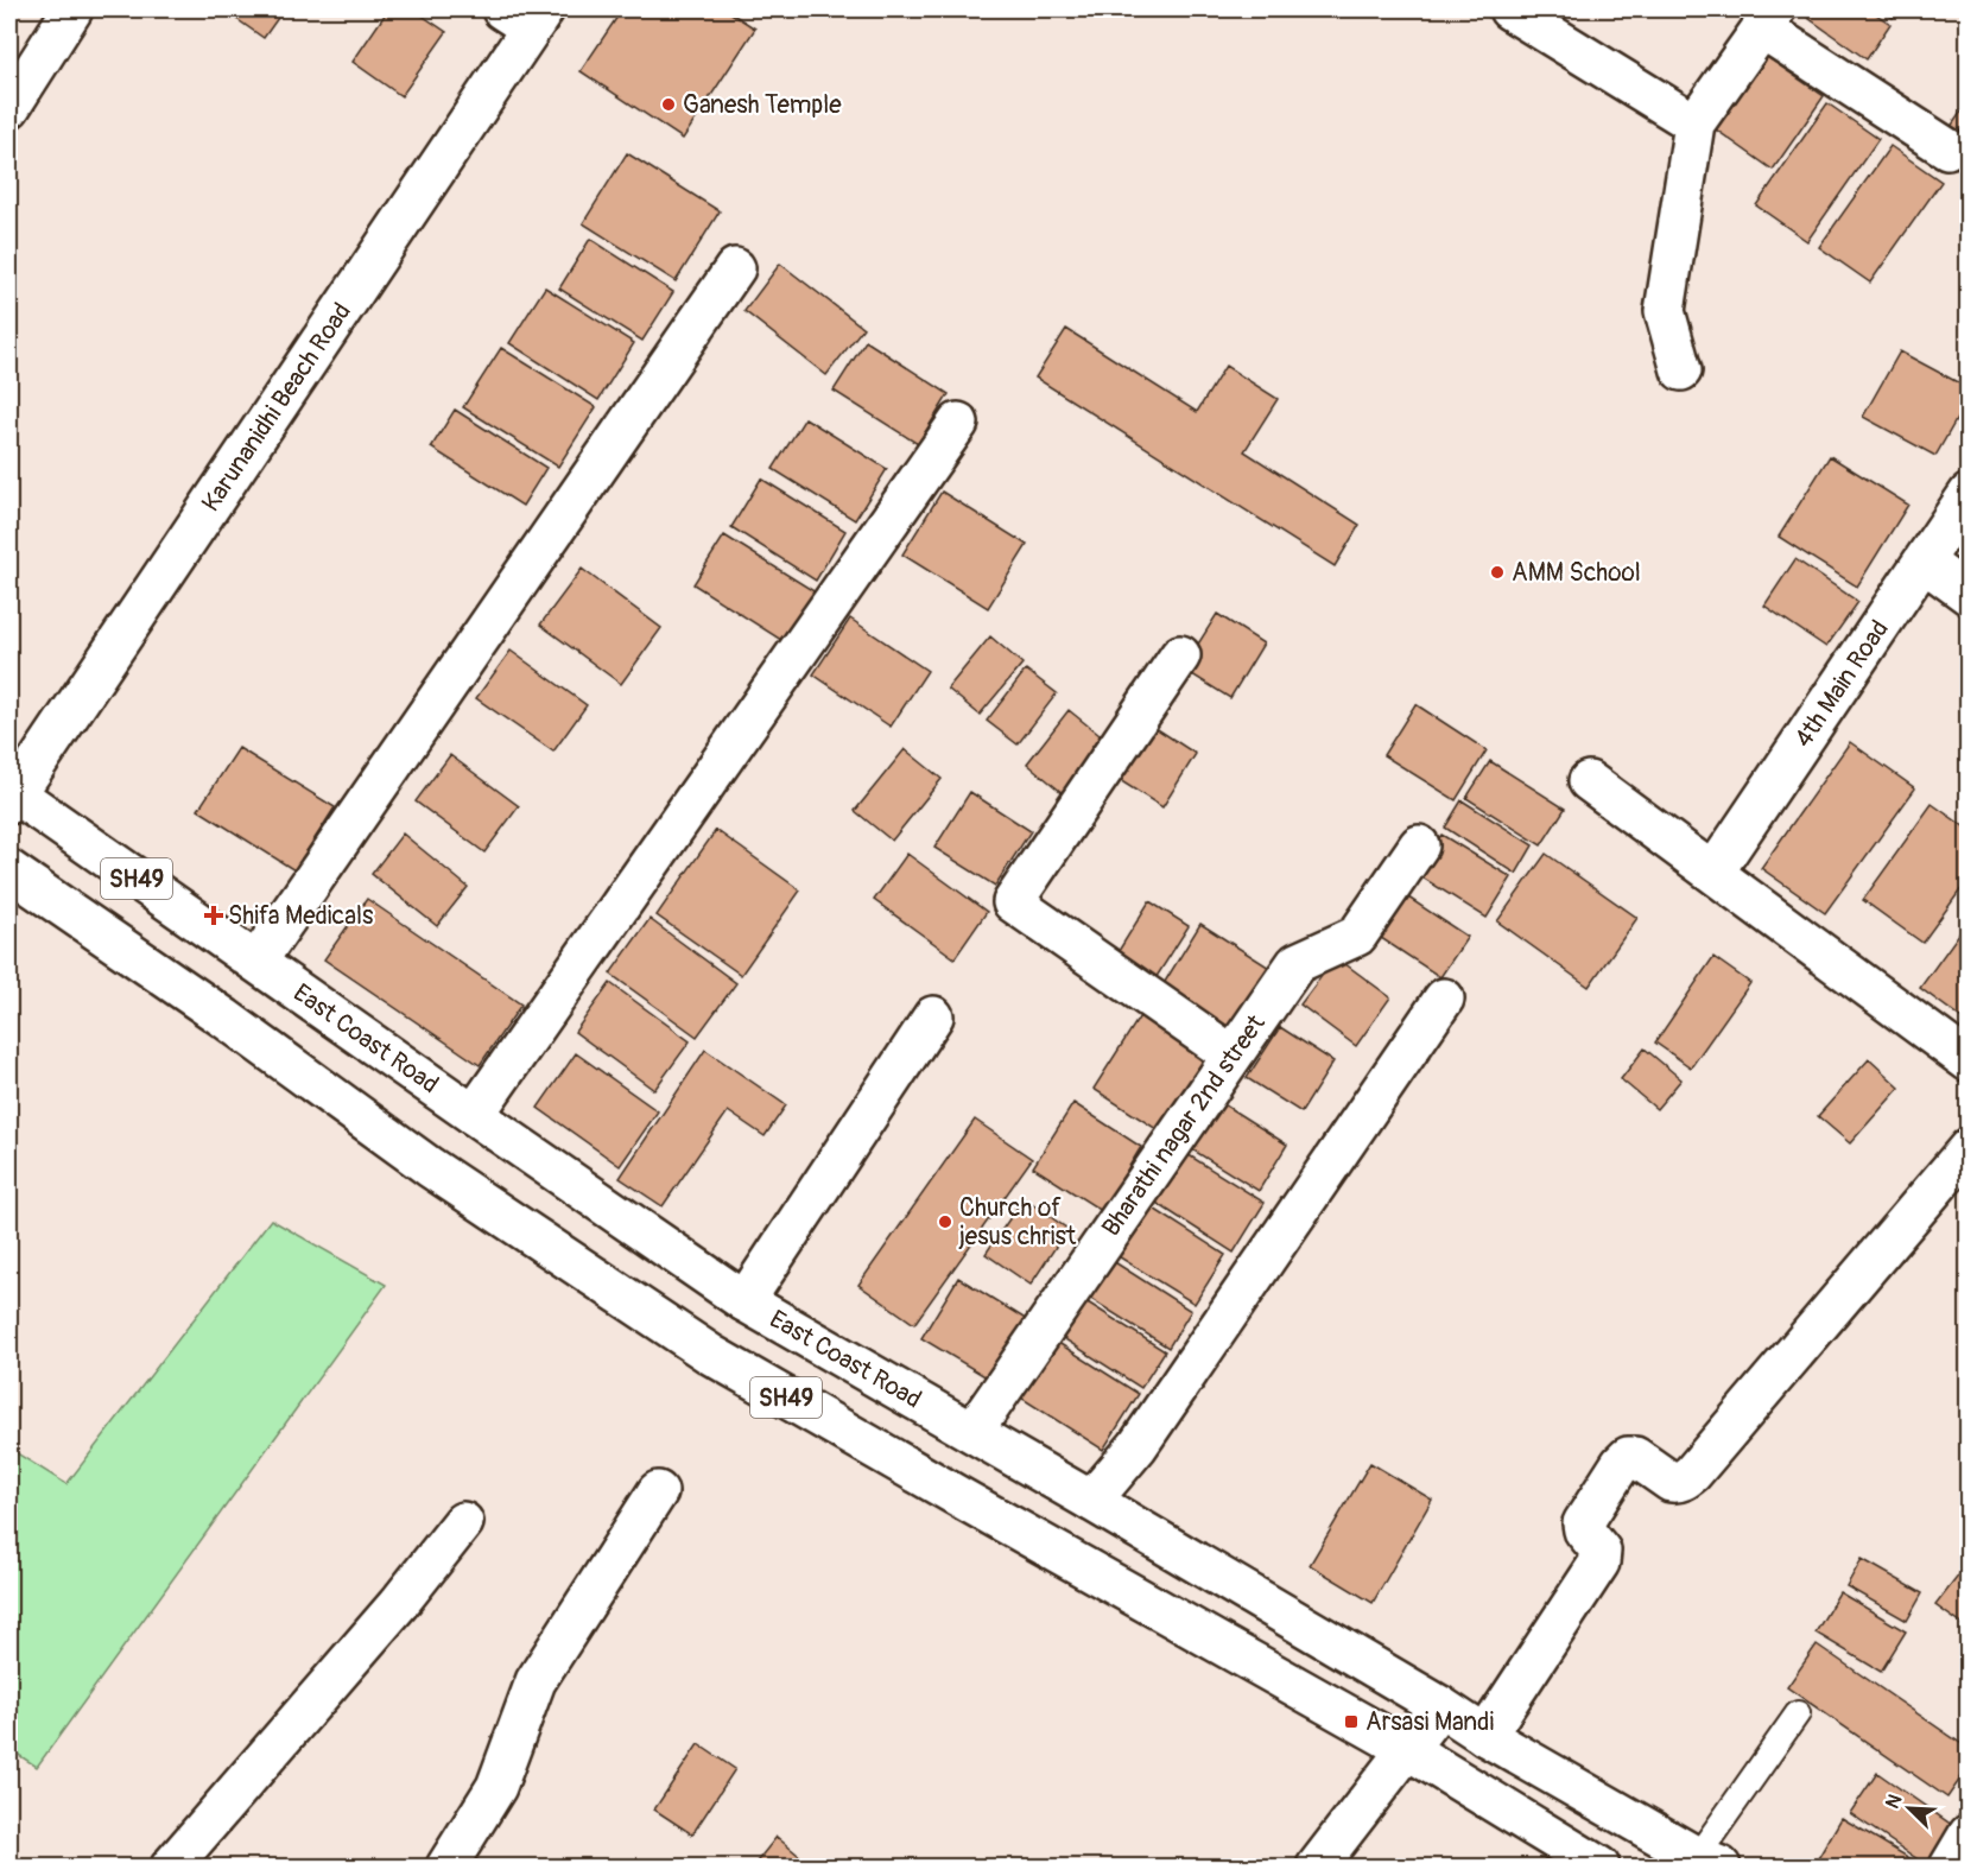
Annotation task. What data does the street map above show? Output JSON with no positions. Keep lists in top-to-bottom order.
{
  "streets": {
    "street": [
      "Karunanidhi Beach Road",
      "4th Main Road",
      "SH49",
      "East Coast Road",
      "Bharathi nagar 2nd street"
    ]
  },
  "crossings": [
    ["Karunanidhi Beach Road", "East Coast Road"],
    ["East Coast Road", "Bharathi nagar 2nd street"]
  ],
  "places": {
    "other": ["Ganesh Temple", "AMM School", "Church of jesus christ"],
    "health": ["Shifa Medicals"],
    "transit": ["Arsasi Mandi"]
  },
  "north": "top left"
}
